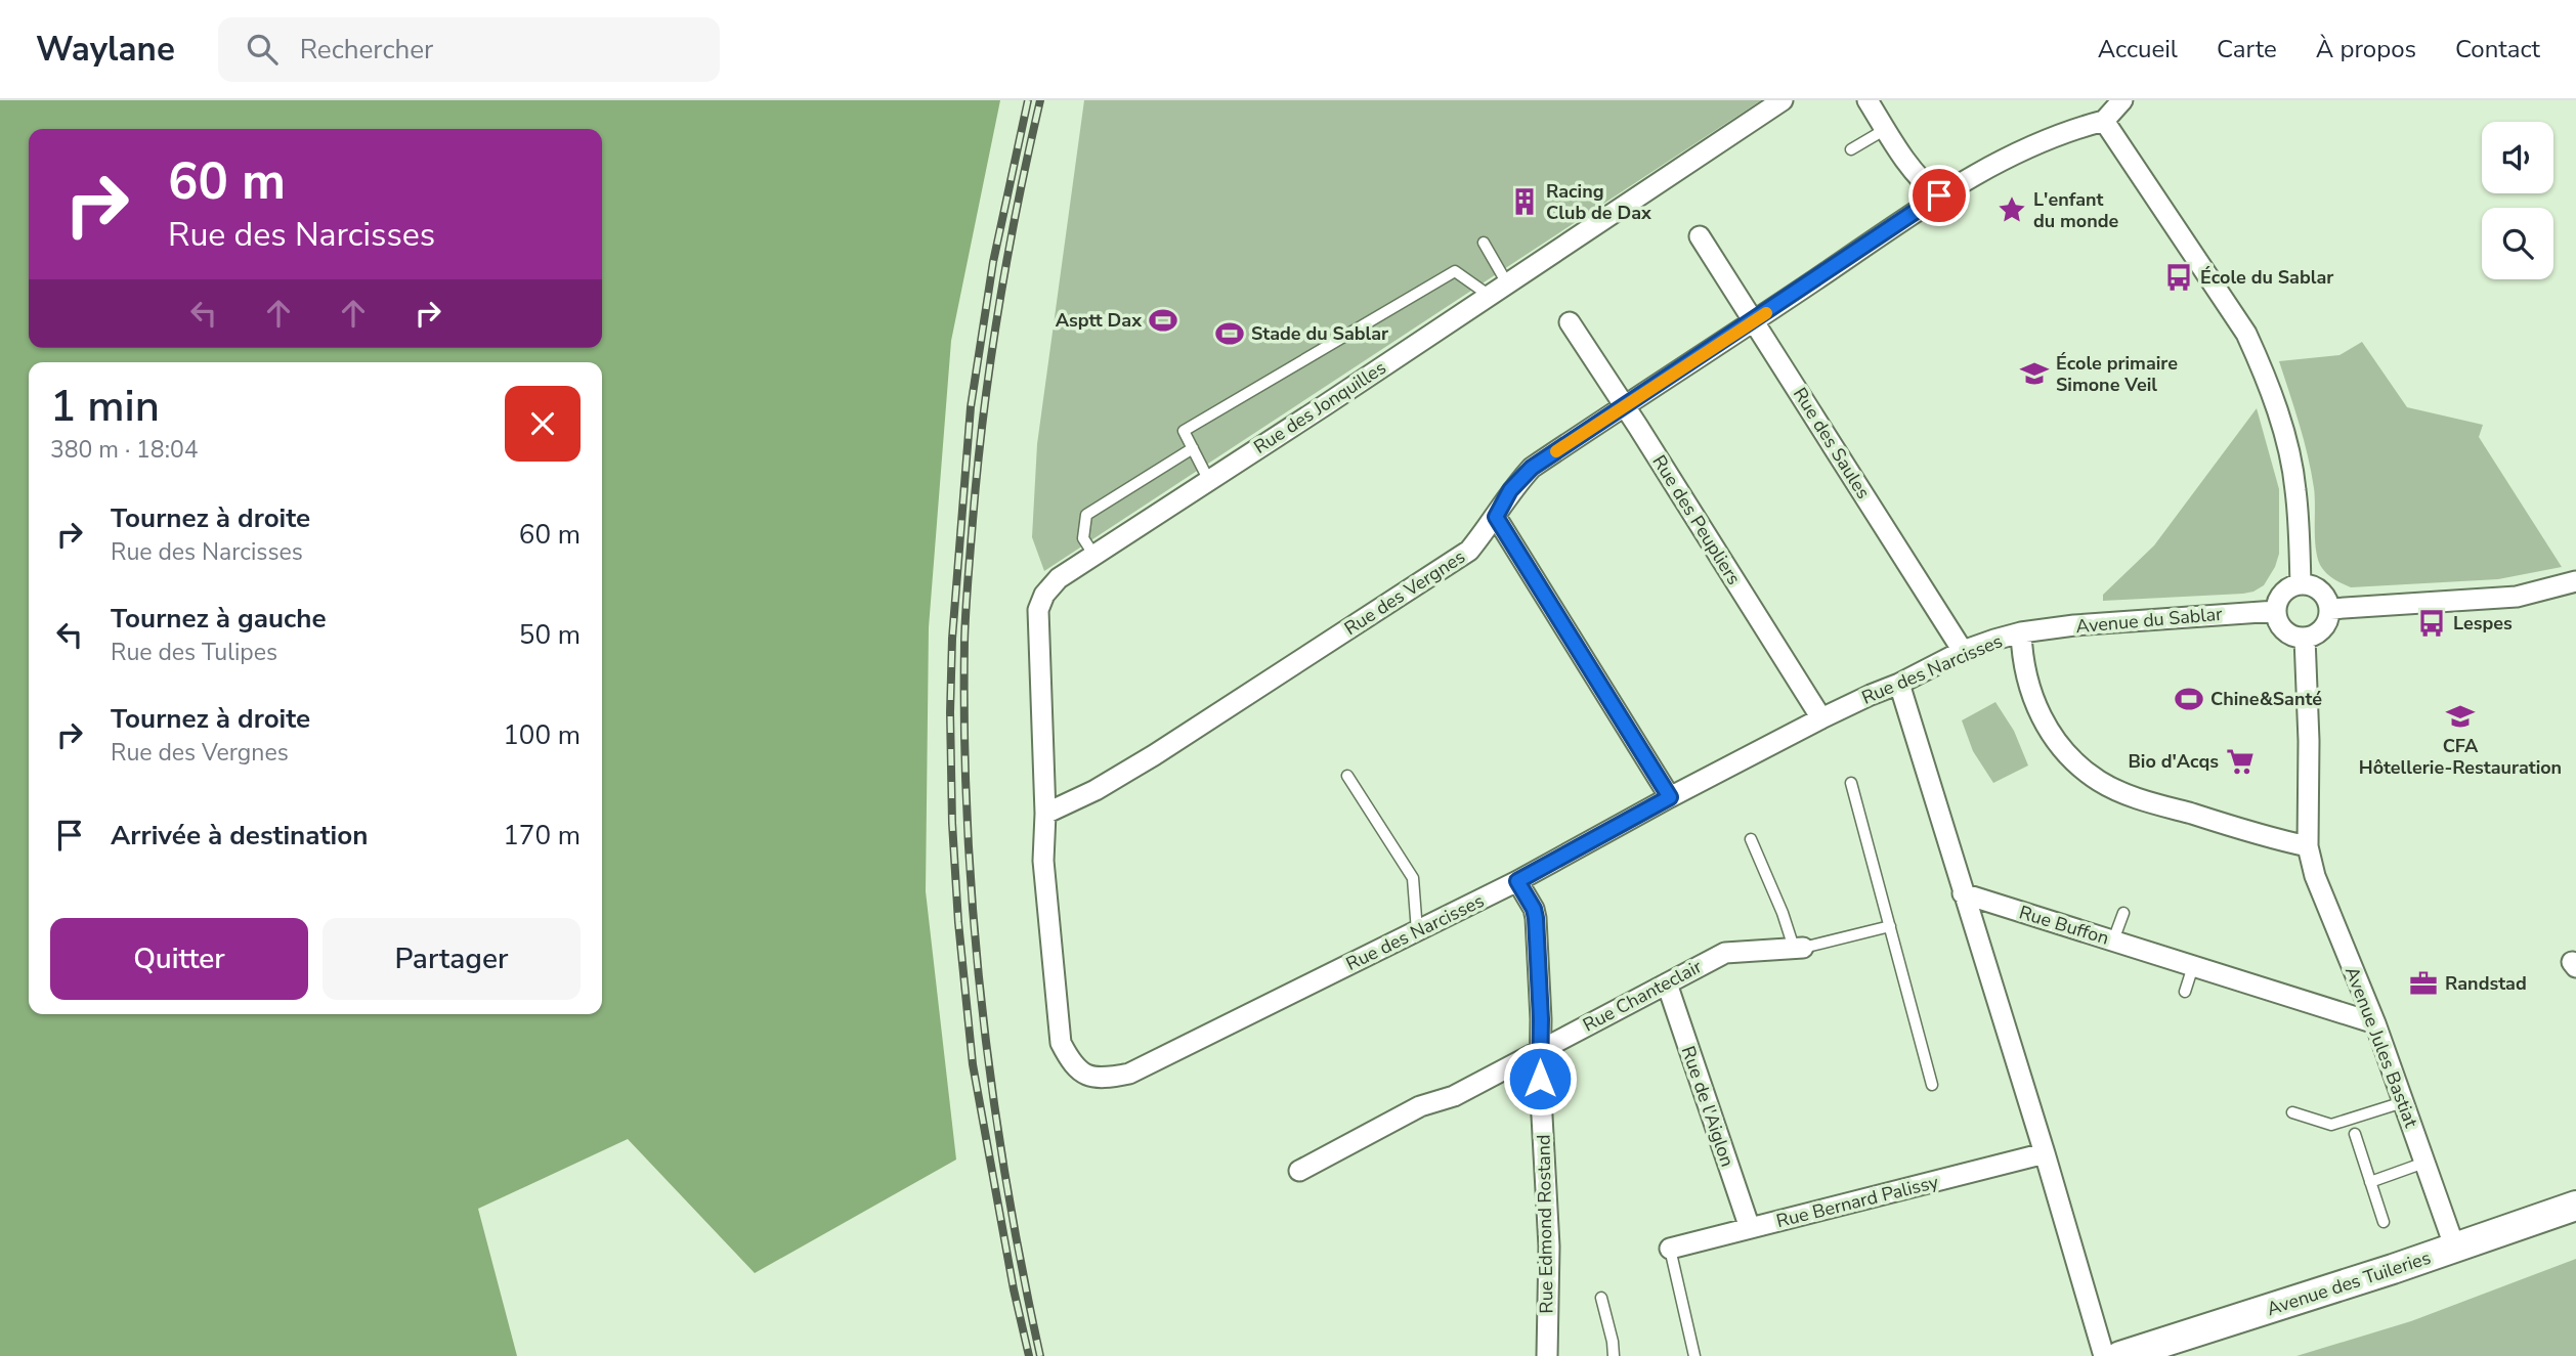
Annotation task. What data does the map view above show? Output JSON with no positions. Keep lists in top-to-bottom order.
{
  "streets": {
    "main road": ["Avenue des Tuileries"],
    "street": [
      "Rue des Jonquilles",
      "Rue des Saules",
      "Rue des Peupliers",
      "Rue des Vergnes",
      "Avenue du Sablar",
      "Rue des Narcisses",
      "Rue Buffon",
      "Rue Chanteclair",
      "Avenue Jules Bastiat",
      "Rue de l'Aiglon",
      "Rue Bernard Palissy",
      "Rue Edmond Rostand"
    ]
  },
  "crossings": [
    ["Rue des Jonquilles", "Rue des Vergnes"],
    ["Rue des Jonquilles", "Rue des Narcisses"],
    ["Rue des Saules", "Rue des Vergnes"],
    ["Rue des Saules", "Rue des Narcisses"],
    ["Rue des Peupliers", "Rue des Vergnes"],
    ["Rue des Peupliers", "Rue des Narcisses"],
    ["Rue des Vergnes", "Rue des Narcisses"],
    ["Avenue du Sablar", "Rue des Narcisses"],
    ["Avenue du Sablar", "Avenue Jules Bastiat"],
    ["Rue des Narcisses", "Rue Edmond Rostand"],
    ["Rue Buffon", "Avenue Jules Bastiat"],
    ["Rue Chanteclair", "Rue de l'Aiglon"],
    ["Rue Chanteclair", "Rue Edmond Rostand"],
    ["Avenue Jules Bastiat", "Avenue des Tuileries"],
    ["Rue de l'Aiglon", "Rue Bernard Palissy"]
  ],
  "places": {
    "building": ["Racing Club de Dax"],
    "place": ["L'enfant du monde"],
    "bus stop": ["École du Sablar", "Lespes"],
    "sports": ["Asptt Dax", "Stade du Sablar", "Chine&Santé"],
    "school or university": ["École primaire Simone Veil", "CFA Hôtellerie-Restauration"],
    "supermarket": ["Bio d'Acqs"],
    "office": ["Randstad"]
  },
  "page": {
    "header": "Waylane",
    "search": "Rechercher",
    "nav": [
      "Accueil",
      "Carte",
      "À propos",
      "Contact"
    ],
    "turn": ["60 m", "Rue des Narcisses"],
    "heading": ["1 min", "380 m · 18:04"],
    "list": [
      {
        "name": "Tournez à droite",
        "note": "Rue des Narcisses",
        "value": "60 m"
      },
      {
        "name": "Tournez à gauche",
        "note": "Rue des Tulipes",
        "value": "50 m"
      },
      {
        "name": "Tournez à droite",
        "note": "Rue des Vergnes",
        "value": "100 m"
      },
      {
        "name": "Arrivée à destination",
        "value": "170 m"
      }
    ],
    "buttons": ["Quitter", "Partager"]
  }
}
